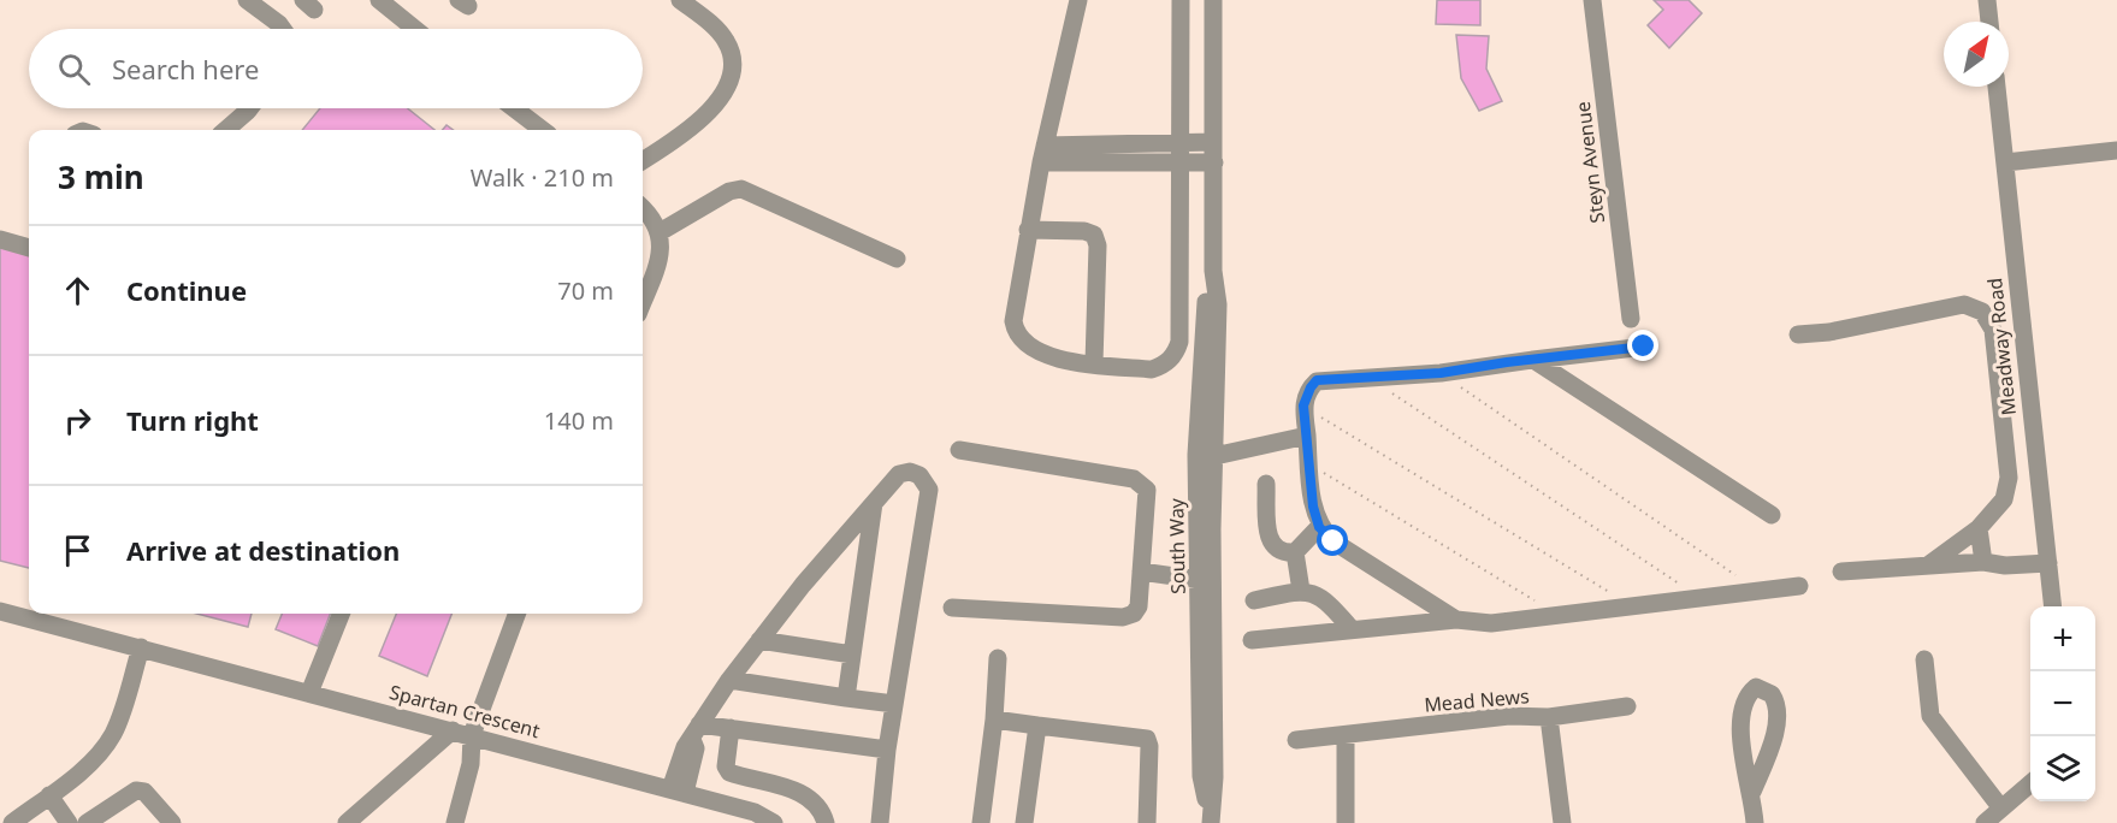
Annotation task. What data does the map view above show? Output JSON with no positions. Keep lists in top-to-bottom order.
{
  "streets": {
    "street": [
      "Steyn Avenue",
      "Meadway Road",
      "South Way",
      "Mead News",
      "Spartan Crescent"
    ]
  },
  "north": "top right",
  "page": {
    "search": "Search here",
    "heading": ["3 min", "Walk · 210 m"],
    "list": [
      ["Continue", "70 m"],
      ["Turn right", "140 m"],
      "Arrive at destination"
    ],
    "map_buttons": ["+", "−"]
  }
}
